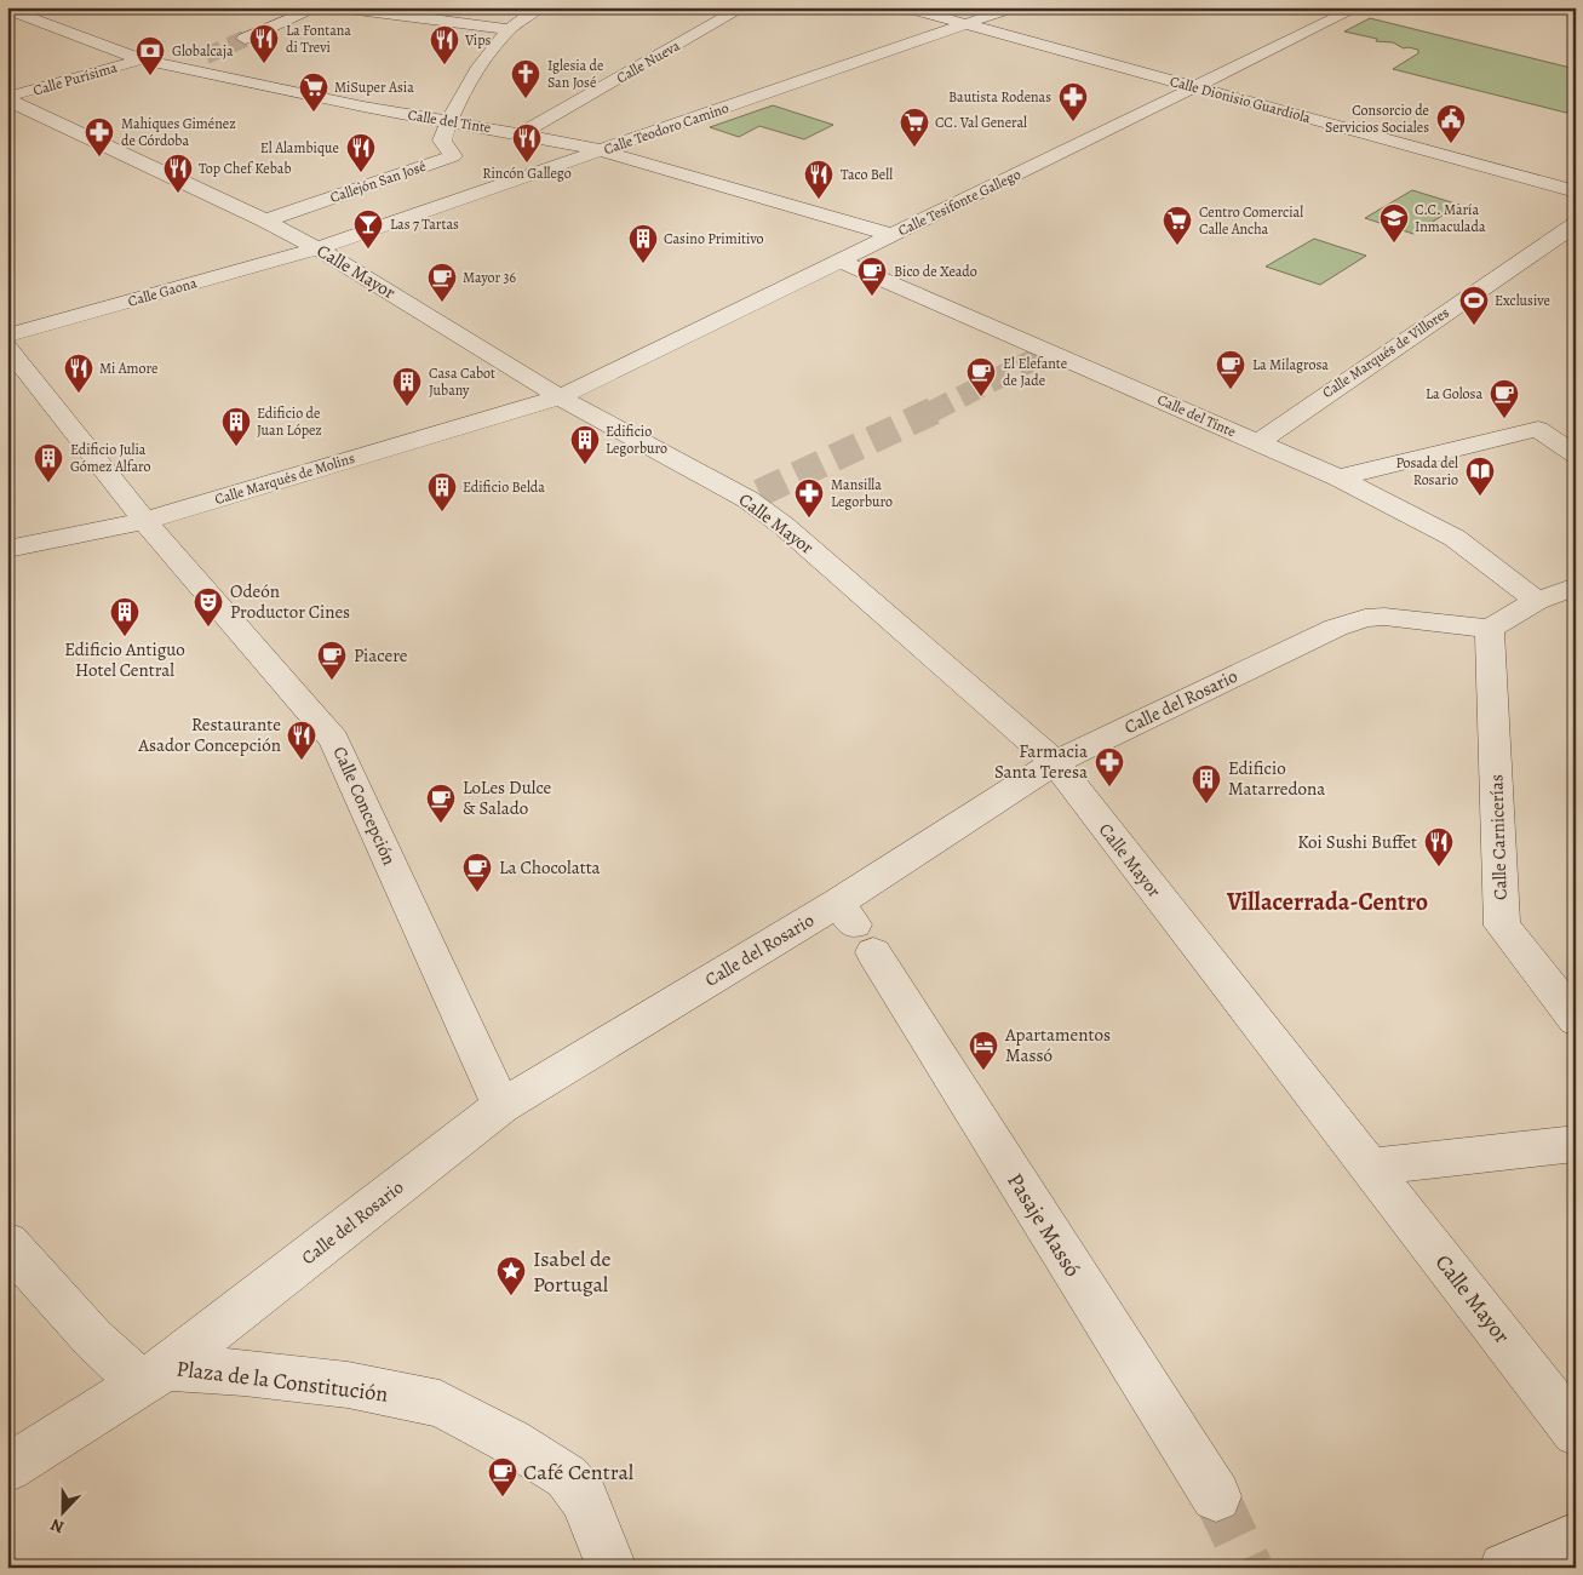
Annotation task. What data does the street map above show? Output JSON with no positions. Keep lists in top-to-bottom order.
{
  "streets": {
    "street": [
      "Calle Nueva",
      "Calle Purísima",
      "Calle Dionisio Guardiola",
      "Calle del Tinte",
      "Calle Teodoro Camino",
      "Callejón San José",
      "Calle Tesifonte Gallego",
      "Calle Mayor",
      "Calle Gaona",
      "Calle Marqués de Villores",
      "Calle Marqués de Molins",
      "Calle del Rosario",
      "Calle Concepción",
      "Calle Carnicerías",
      "Pasaje Massó",
      "Plaza de la Constitución"
    ]
  },
  "crossings": [
    ["Calle Nueva", "Calle del Tinte"],
    ["Calle Purísima", "Calle del Tinte"],
    ["Calle Purísima", "Calle Mayor"],
    ["Calle Dionisio Guardiola", "Calle Teodoro Camino"],
    ["Calle Dionisio Guardiola", "Calle Tesifonte Gallego"],
    ["Calle del Tinte", "Calle Teodoro Camino"],
    ["Calle del Tinte", "Callejón San José"],
    ["Calle del Tinte", "Calle Tesifonte Gallego"],
    ["Calle del Tinte", "Calle Marqués de Villores"],
    ["Calle Teodoro Camino", "Calle Mayor"],
    ["Calle Teodoro Camino", "Calle Gaona"],
    ["Callejón San José", "Calle Mayor"],
    ["Calle Tesifonte Gallego", "Calle Mayor"],
    ["Calle Tesifonte Gallego", "Calle Marqués de Molins"],
    ["Calle Mayor", "Calle Gaona"],
    ["Calle Mayor", "Calle Marqués de Molins"],
    ["Calle Mayor", "Calle del Rosario"],
    ["Calle Marqués de Molins", "Calle Concepción"],
    ["Calle del Rosario", "Calle Concepción"],
    ["Calle del Rosario", "Calle Carnicerías"],
    ["Calle del Rosario", "Pasaje Massó"],
    ["Calle del Rosario", "Plaza de la Constitución"]
  ],
  "districts": ["Villacerrada-Centro"],
  "places": {
    "restaurant": [
      "La Fontana di Trevi",
      "Vips",
      "Rincón Gallego",
      "El Alambique",
      "Top Chef Kebab",
      "Taco Bell",
      "Mi Amore",
      "Restaurante Asador Concepción",
      "Koi Sushi Buffet"
    ],
    "bank": ["Globalcaja"],
    "church": ["Iglesia de San José"],
    "supermarket": ["MiSuper Asia", "CC. Val General", "Centro Comercial Calle Ancha"],
    "pharmacy": [
      "Bautista Rodenas",
      "Mahiques Giménez de Córdoba",
      "Mansilla Legorburo",
      "Farmacia Santa Teresa"
    ],
    "public building": ["Consorcio de Servicios Sociales"],
    "school or university": ["C.C. María Inmaculada"],
    "bar": ["Las 7 Tartas"],
    "building": [
      "Casino Primitivo",
      "Casa Cabot Jubany",
      "Edificio de Juan López",
      "Edificio Legorburo",
      "Edificio Julia Gómez Alfaro",
      "Edificio Belda",
      "Edificio Antiguo Hotel Central",
      "Edificio Matarredona"
    ],
    "cafe": [
      "Bico de Xeado",
      "Mayor 36",
      "La Milagrosa",
      "El Elefante de Jade",
      "La Golosa",
      "Piacere",
      "LoLes Dulce & Salado",
      "La Chocolatta",
      "Café Central"
    ],
    "sports": ["Exclusive"],
    "library": ["Posada del Rosario"],
    "theatre": ["Odeón Productor Cines"],
    "hotel": ["Apartamentos Massó"],
    "place": ["Isabel de Portugal"]
  },
  "north": "bottom"
}
